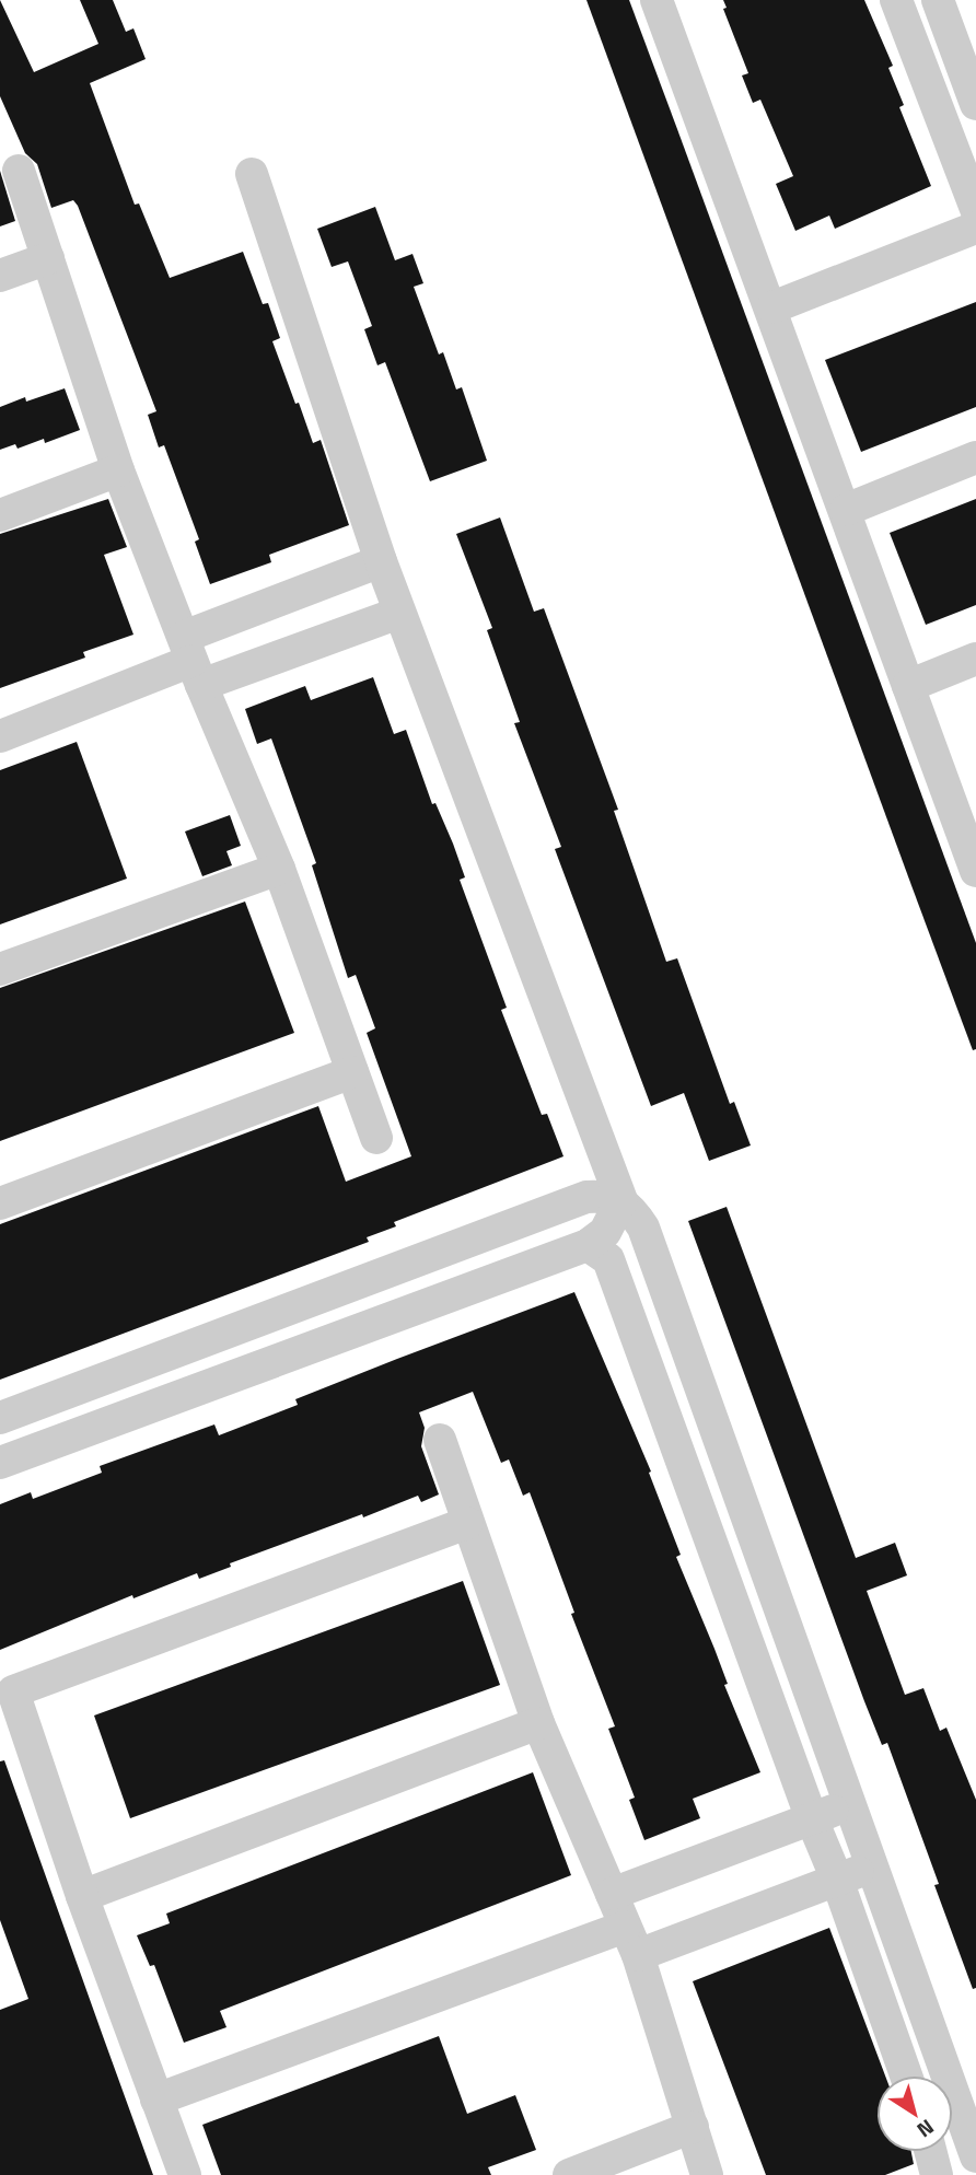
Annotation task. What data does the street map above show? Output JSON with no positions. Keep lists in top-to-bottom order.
{
  "north": "bottom right"
}
